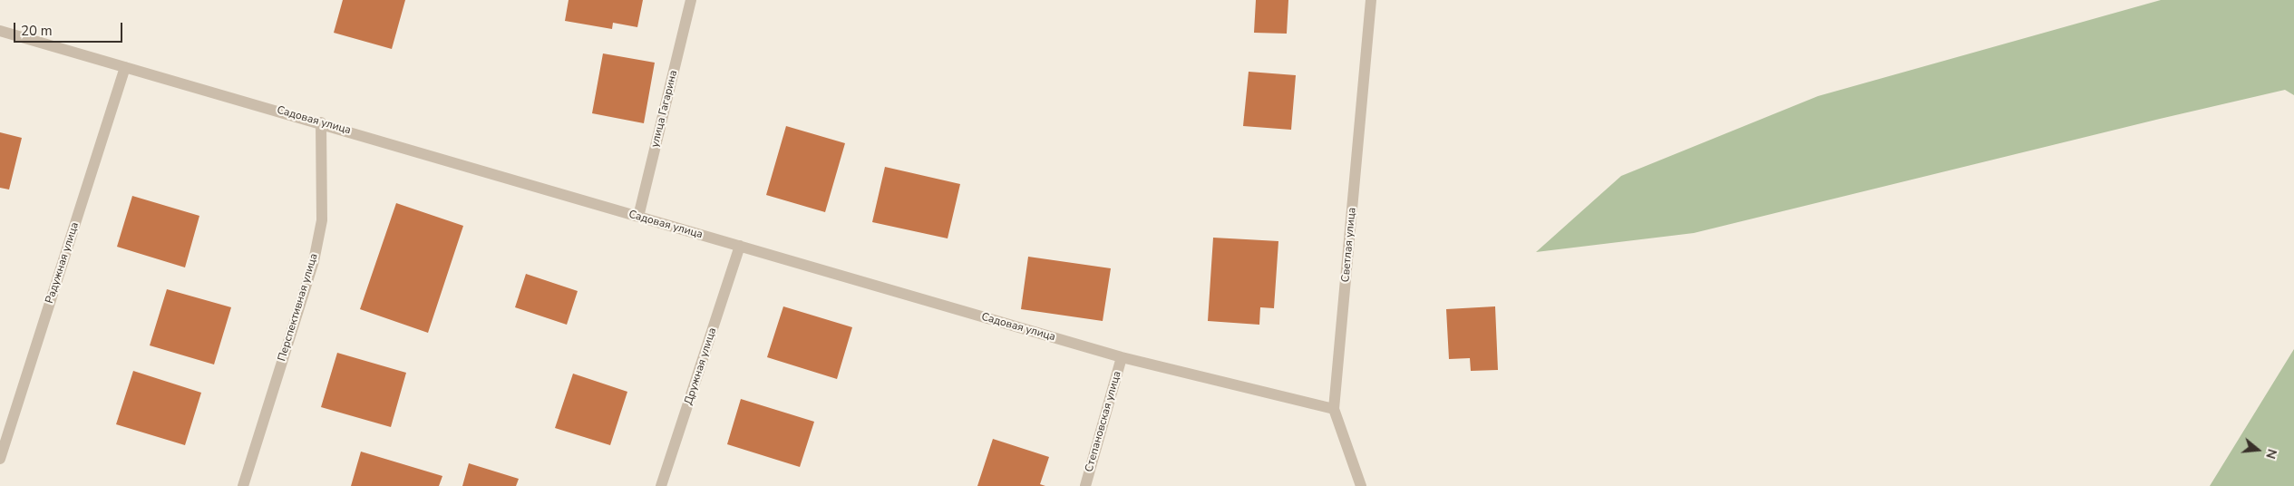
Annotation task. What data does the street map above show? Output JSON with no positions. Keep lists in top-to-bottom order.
{
  "streets": {
    "street": [
      "улица Гагарина",
      "Садовая улица",
      "Светлая улица",
      "Радужная улица",
      "Перспективная улица",
      "Дружная улица",
      "Степановская улица"
    ]
  },
  "crossings": [
    ["улица Гагарина", "Садовая улица"],
    ["Садовая улица", "Светлая улица"],
    ["Садовая улица", "Радужная улица"],
    ["Садовая улица", "Перспективная улица"],
    ["Садовая улица", "Дружная улица"],
    ["Садовая улица", "Степановская улица"]
  ],
  "scale_bar": "20 m",
  "north": "right"
}
